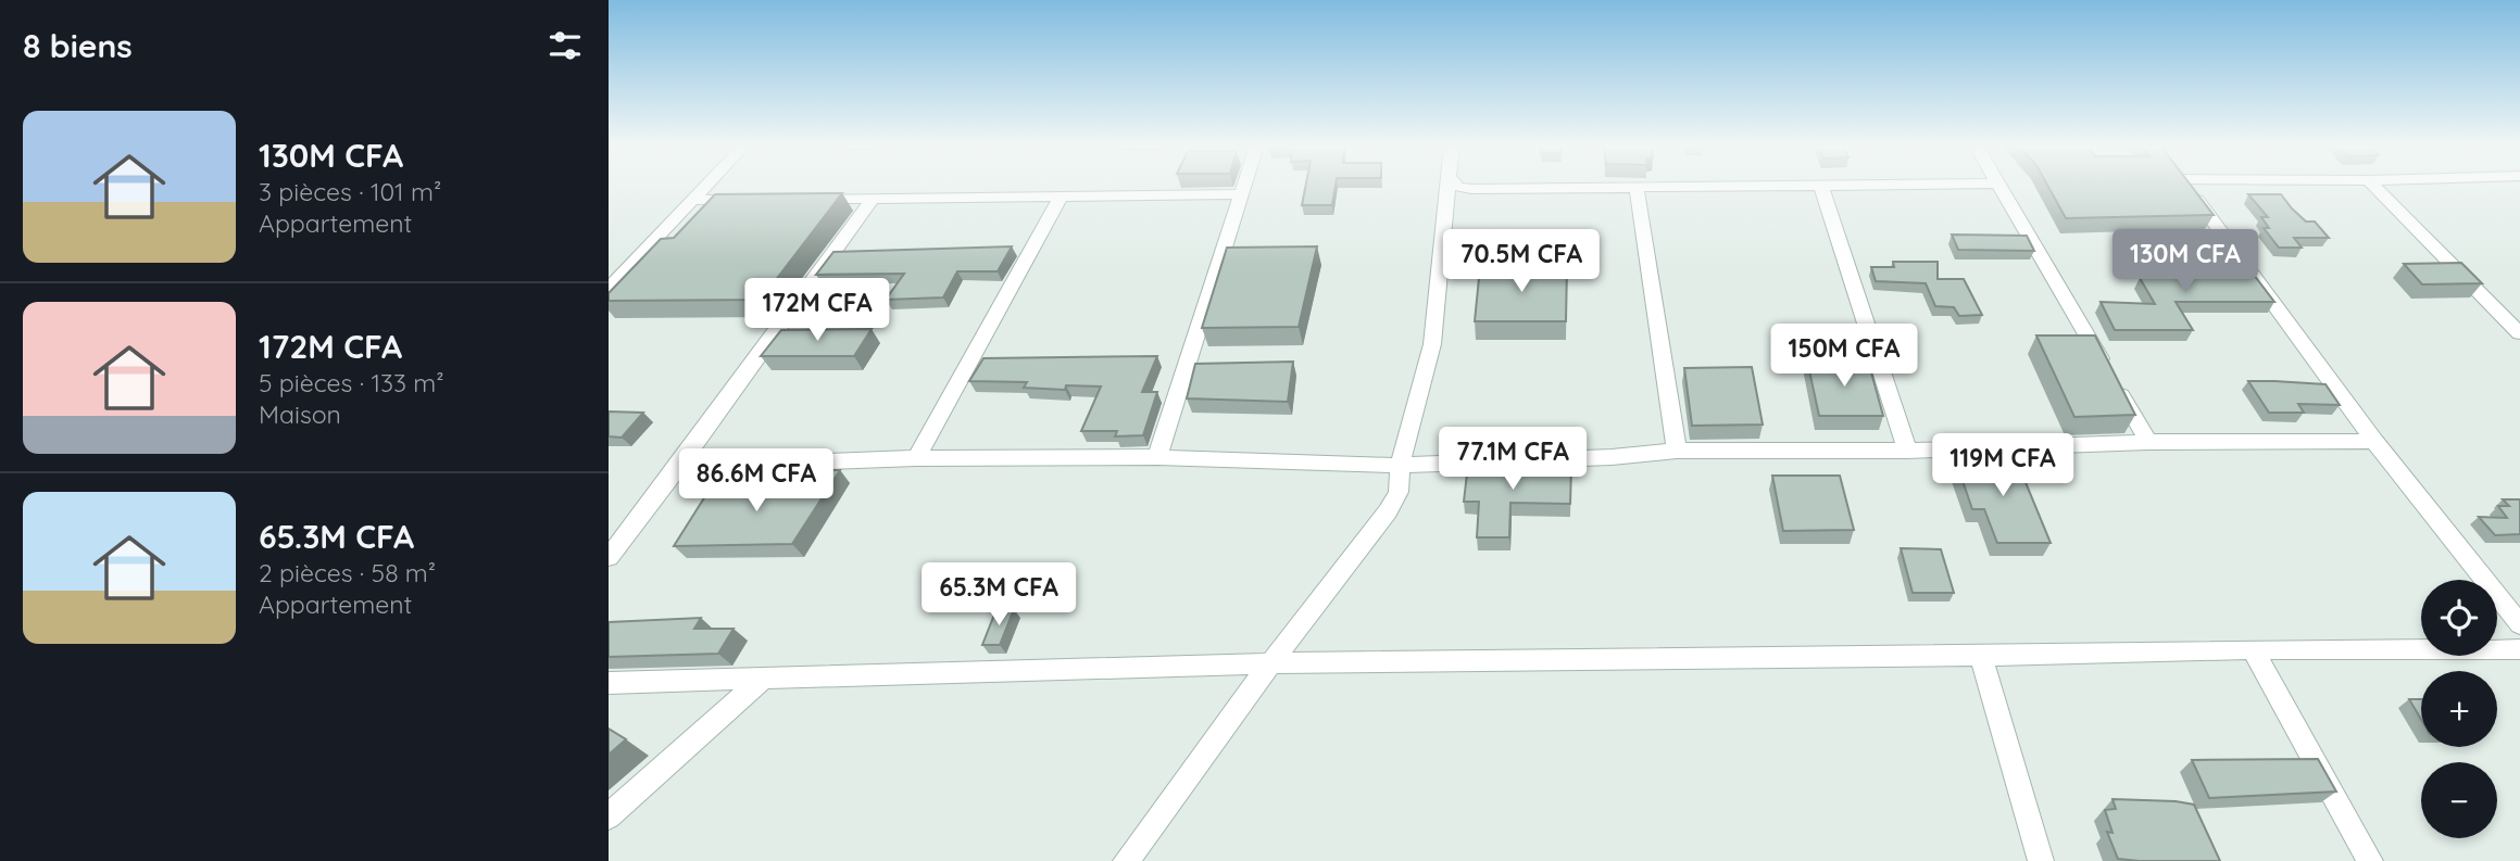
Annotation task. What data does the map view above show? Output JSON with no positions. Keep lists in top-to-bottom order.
{
  "page": {
    "heading": "8 biens",
    "list": [
      {
        "name": "130M CFA",
        "note": "3 pièces · 101 m² · Appartement"
      },
      {
        "name": "172M CFA",
        "note": "5 pièces · 133 m² · Maison"
      },
      {
        "name": "65.3M CFA",
        "note": "2 pièces · 58 m² · Appartement"
      }
    ],
    "price": [
      "70.5M CFA",
      "130M CFA",
      "172M CFA",
      "150M CFA",
      "77.1M CFA",
      "119M CFA",
      "86.6M CFA",
      "65.3M CFA"
    ],
    "map_buttons": ["+", "−"]
  }
}
